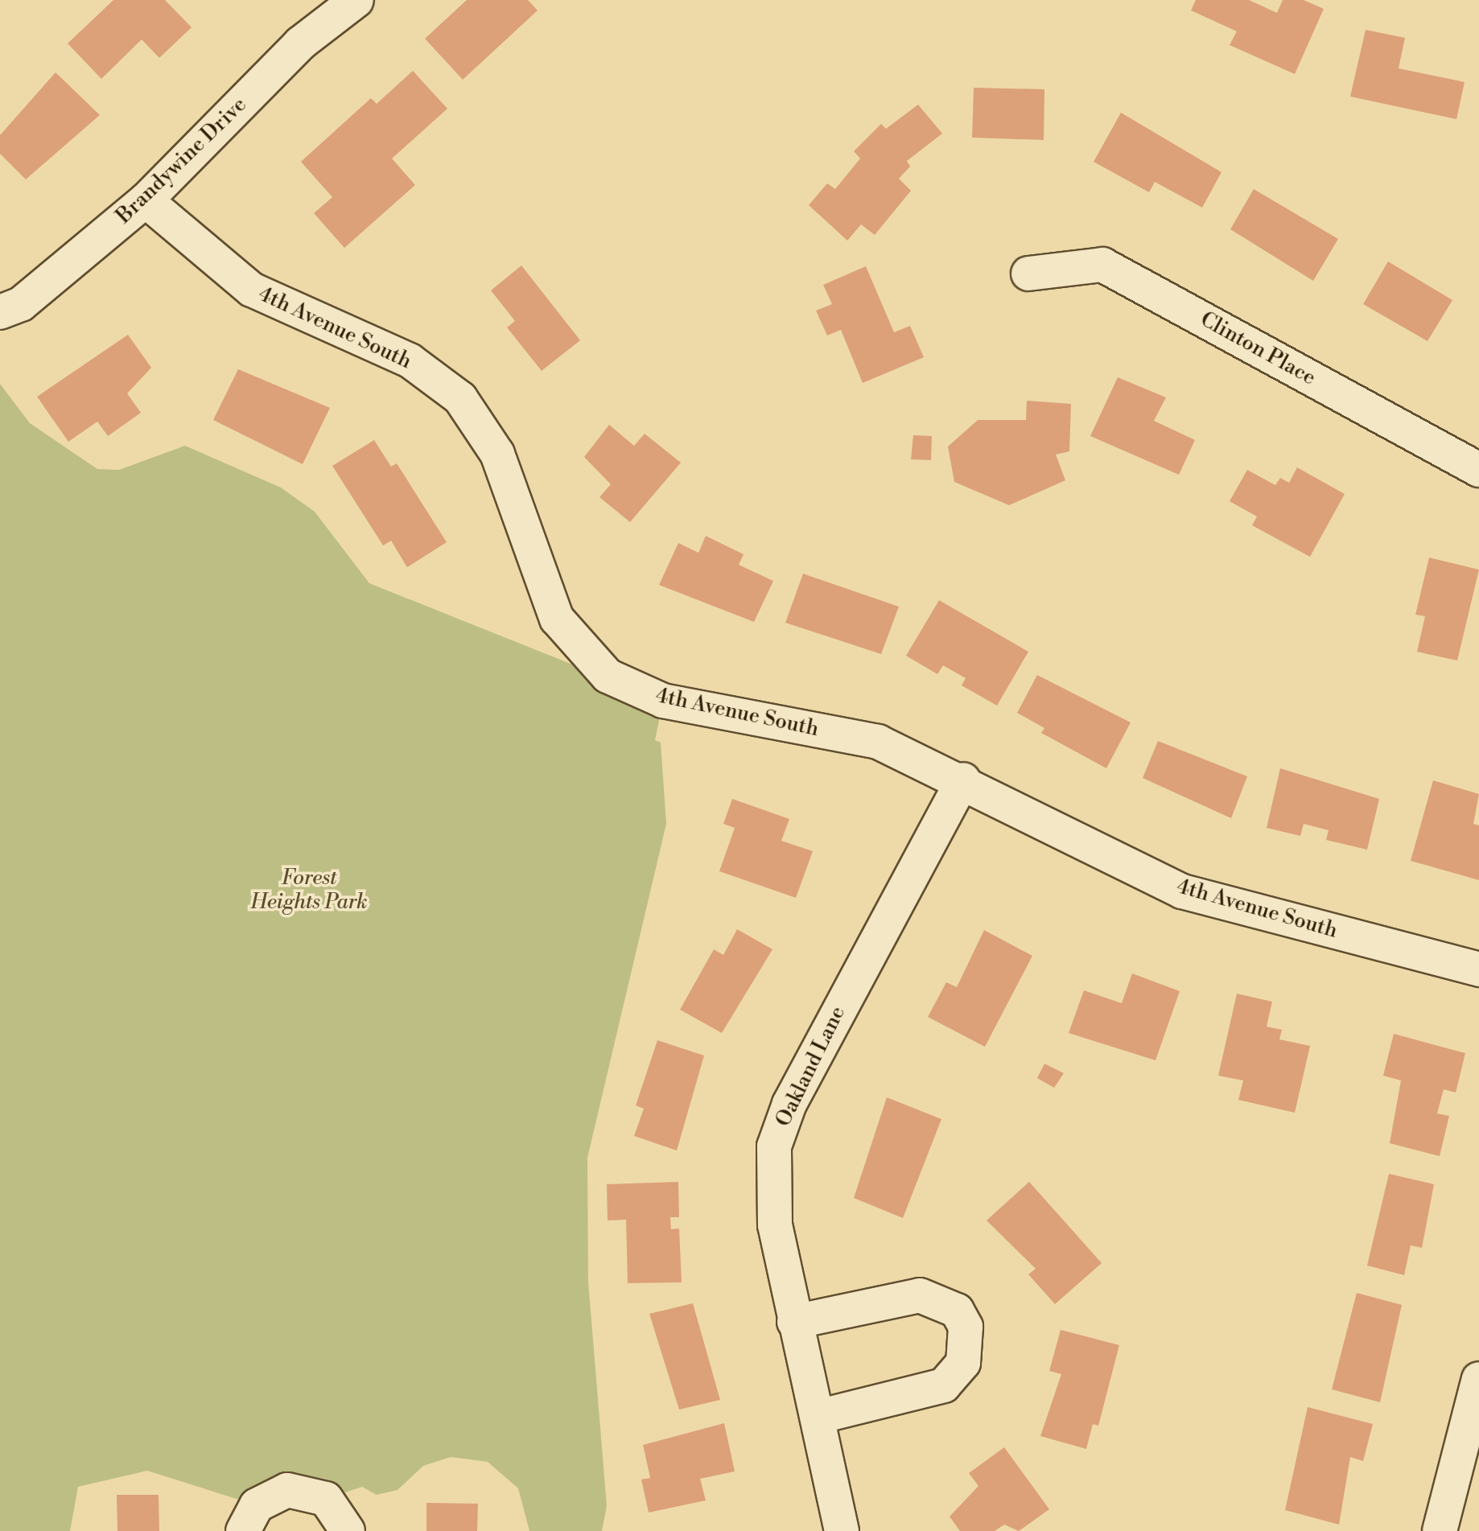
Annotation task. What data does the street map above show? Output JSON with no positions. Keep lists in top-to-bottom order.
{
  "streets": {
    "street": [
      "Brandywine Drive",
      "4th Avenue South",
      "Clinton Place",
      "Oakland Lane"
    ]
  },
  "crossings": [
    ["Brandywine Drive", "4th Avenue South"],
    ["4th Avenue South", "Oakland Lane"]
  ],
  "parks": ["Forest Heights Park"]
}
